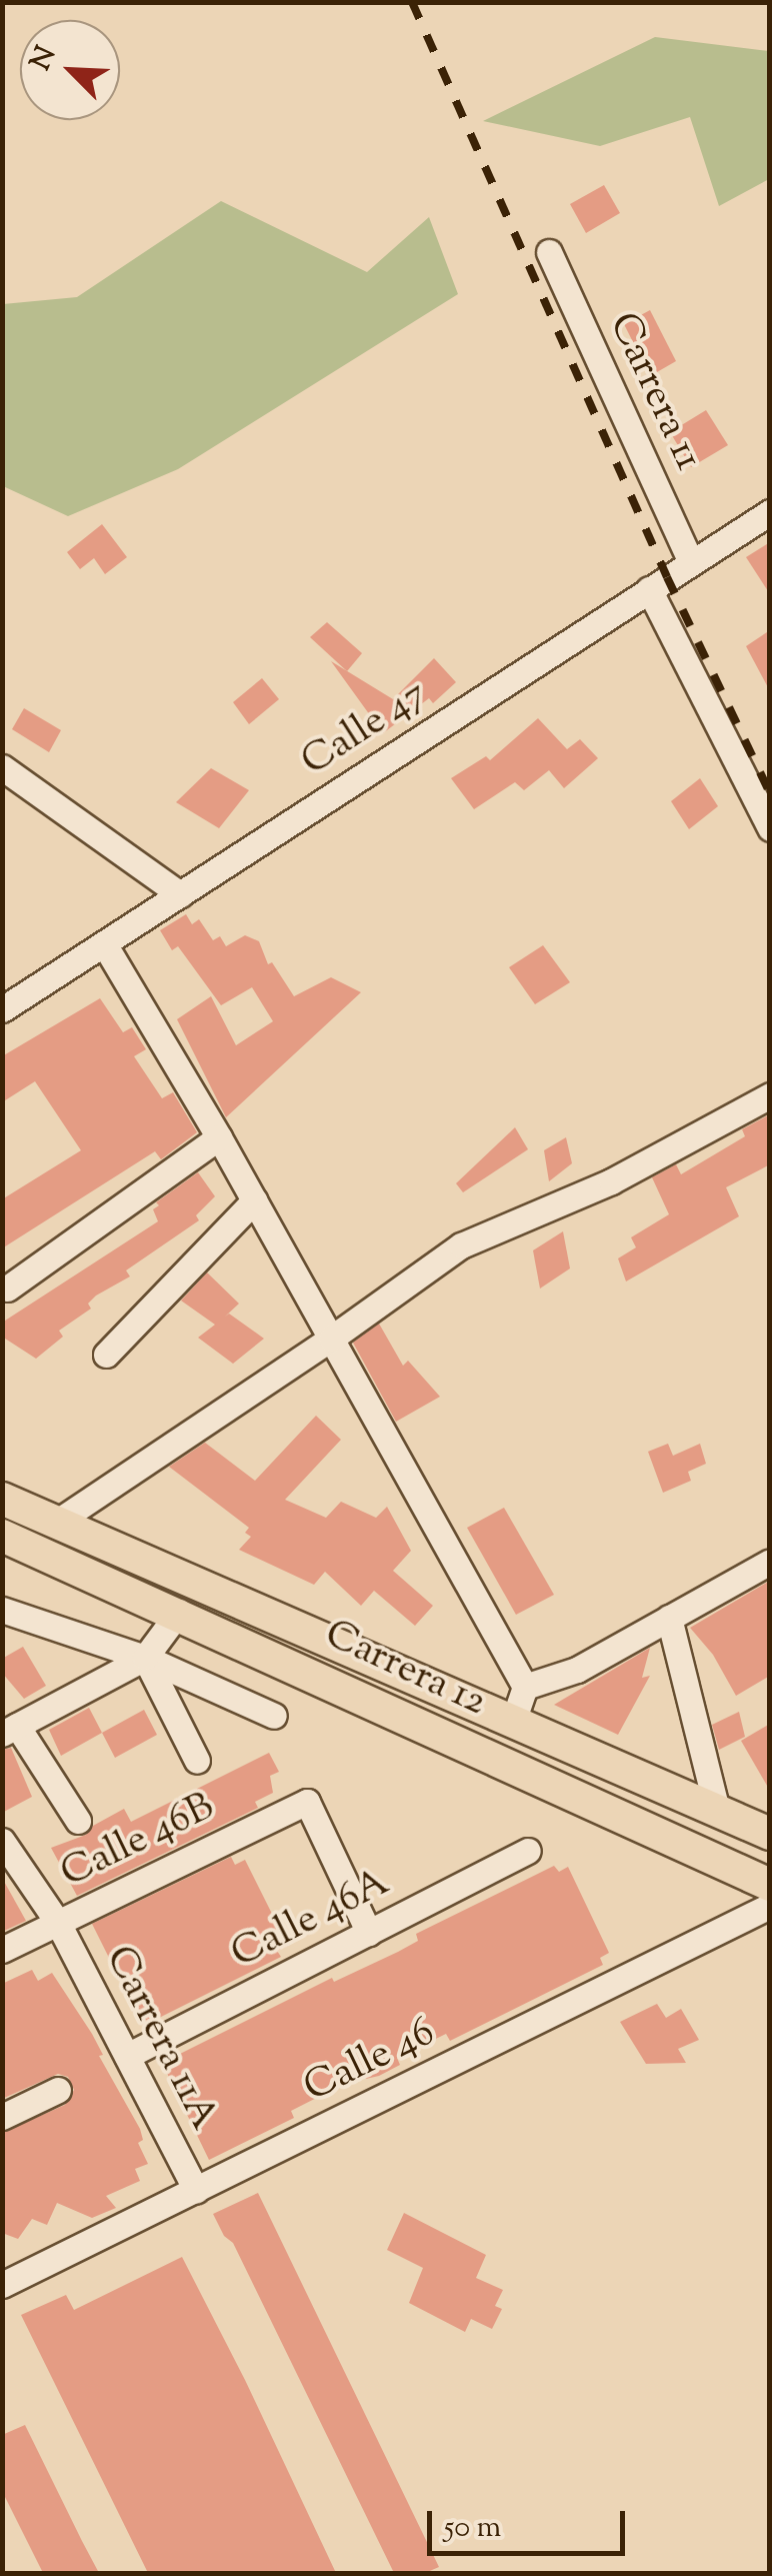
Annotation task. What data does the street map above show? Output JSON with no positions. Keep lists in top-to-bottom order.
{
  "streets": {
    "main road": ["Carrera 12"],
    "street": [
      "Carrera 11",
      "Calle 47",
      "Calle 46B",
      "Calle 46A",
      "Carrera 11A",
      "Calle 46"
    ]
  },
  "crossings": [
    ["Carrera 11", "Calle 47"],
    ["Calle 46B", "Calle 46A"],
    ["Calle 46B", "Carrera 11A"],
    ["Calle 46A", "Carrera 11A"],
    ["Carrera 11A", "Calle 46"]
  ],
  "scale_bar": "50 m",
  "north": "top left"
}
